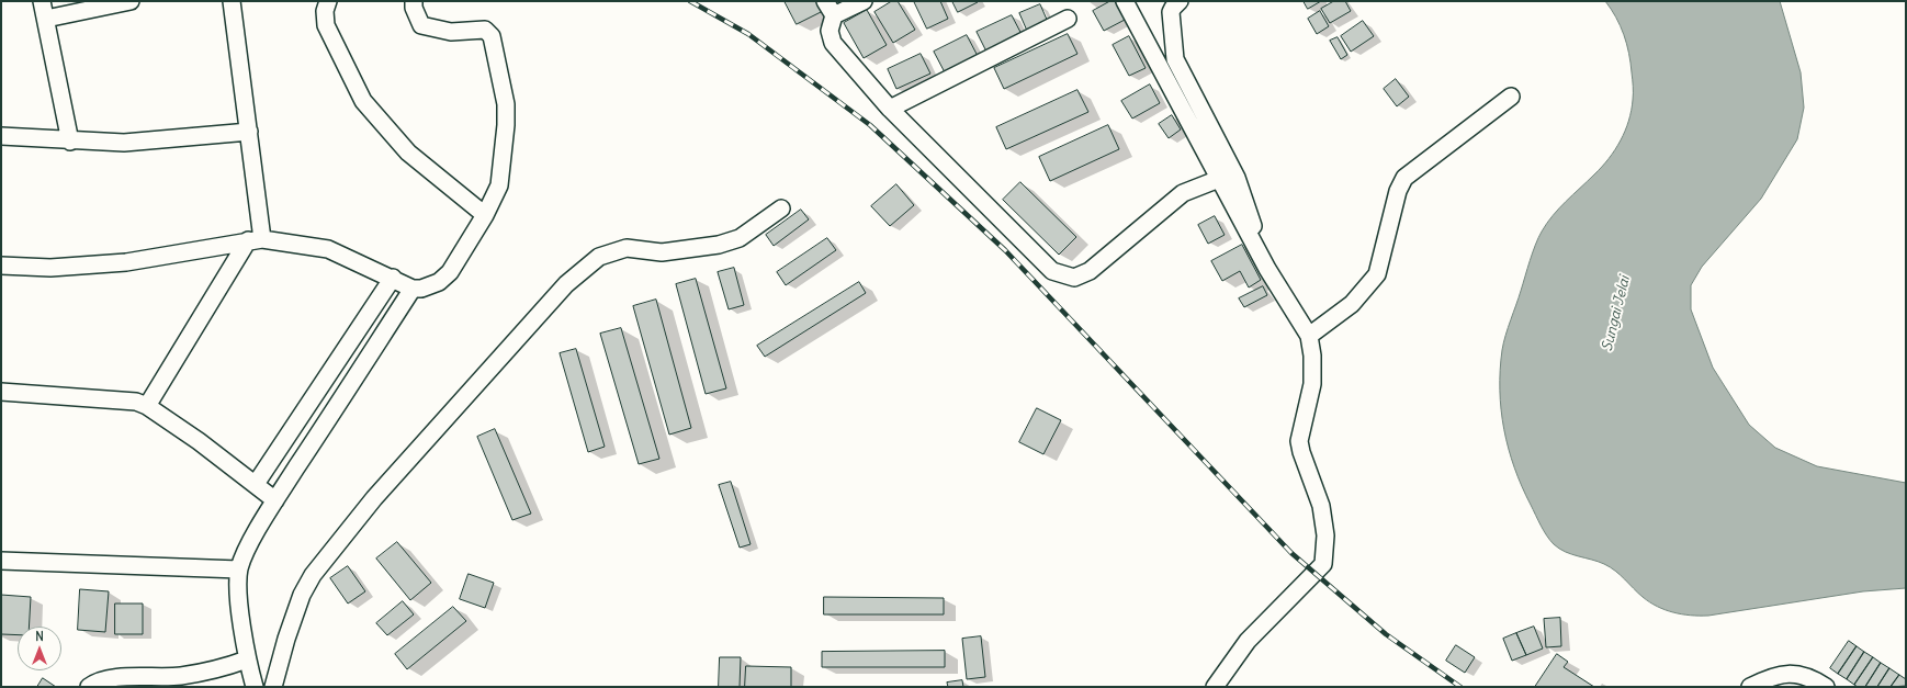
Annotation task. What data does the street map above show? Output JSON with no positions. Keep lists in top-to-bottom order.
{
  "water": ["Sungai Jelai"],
  "north": "top"
}
